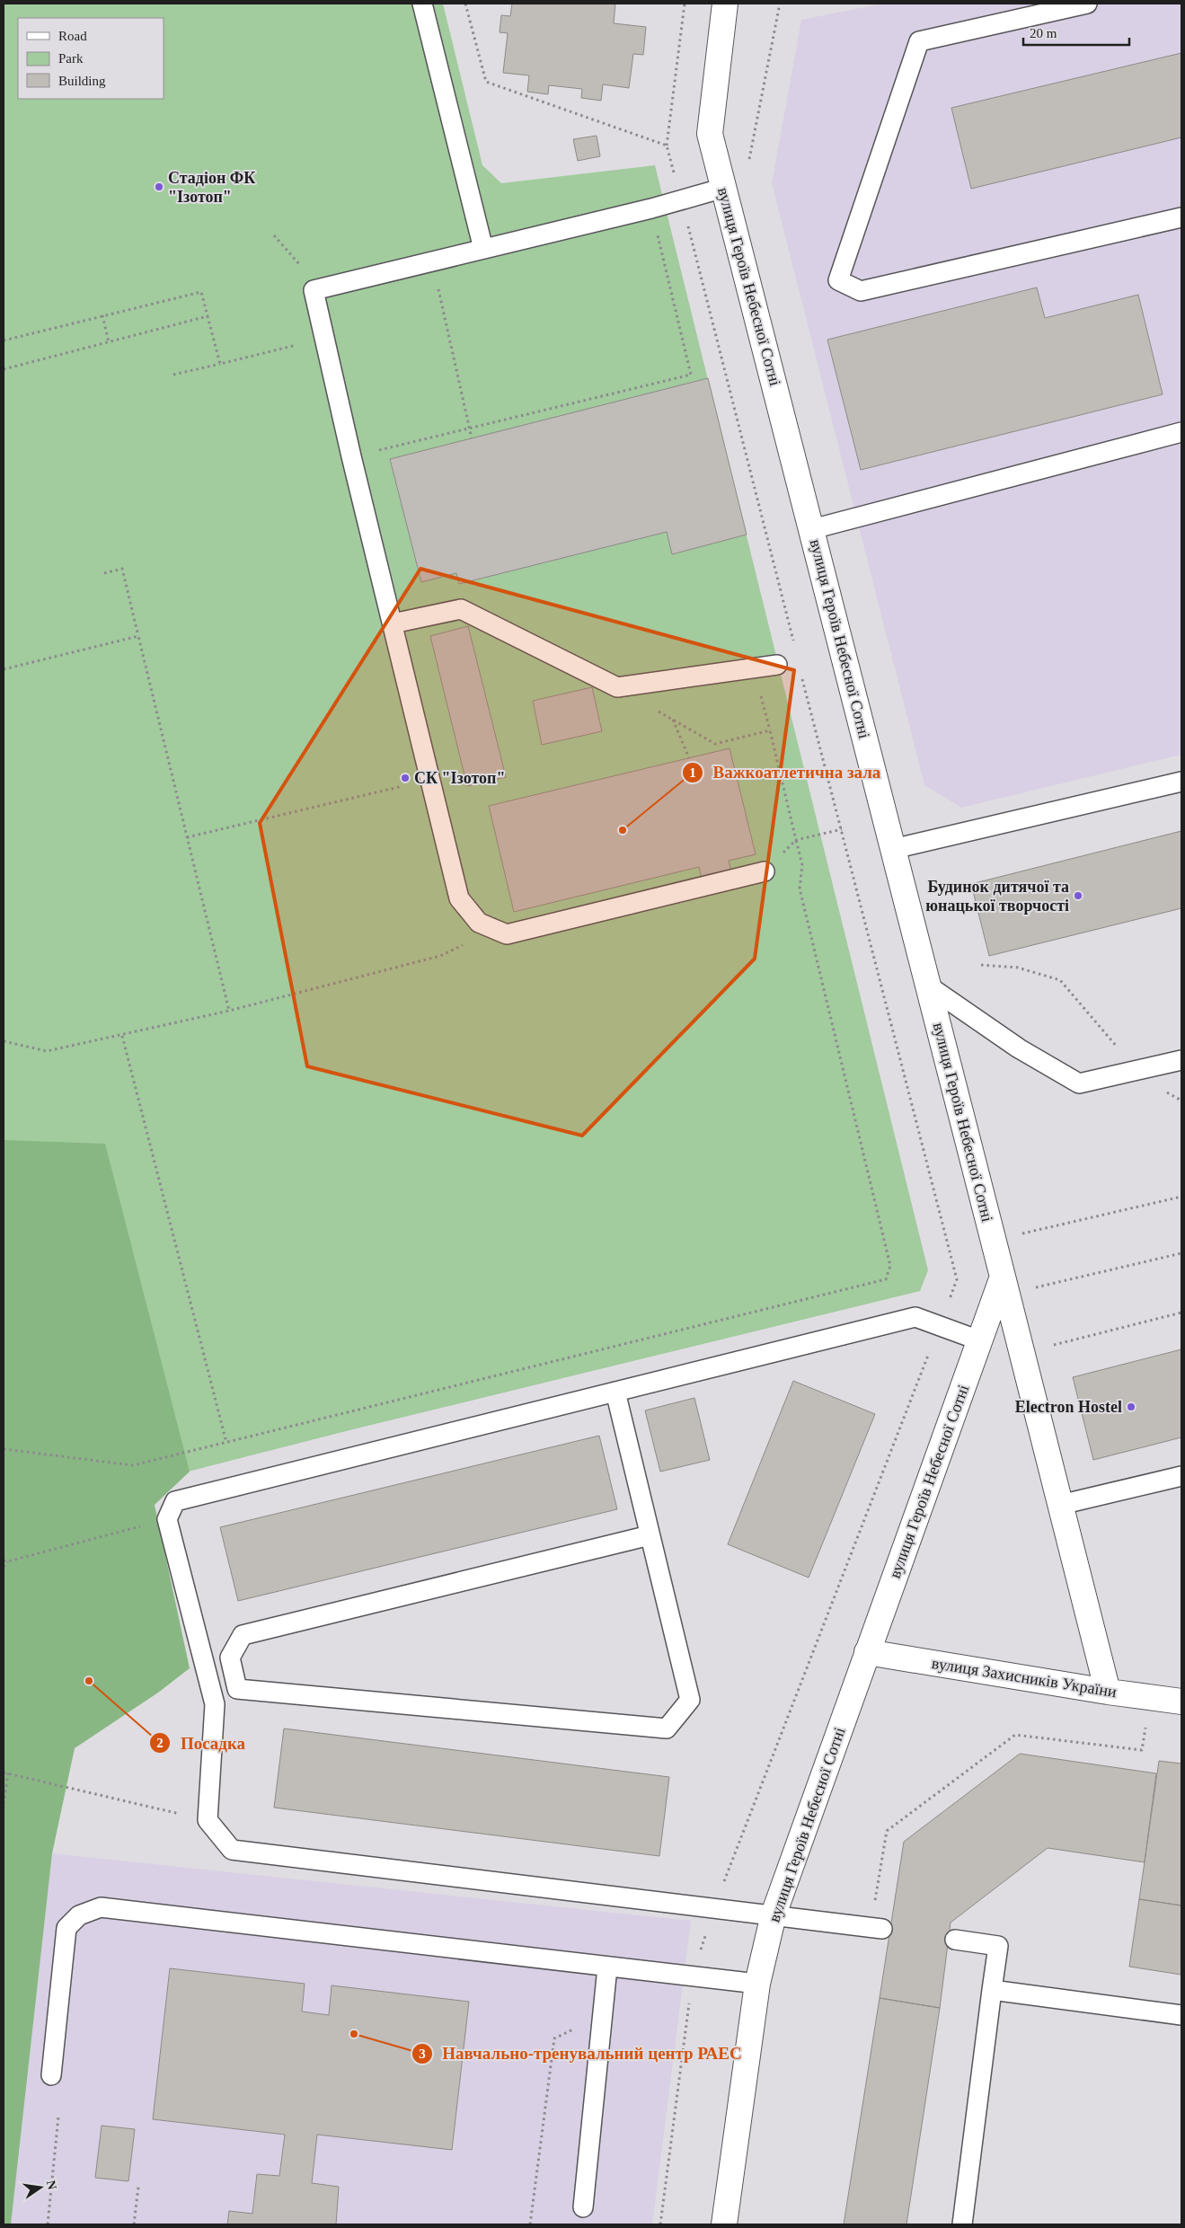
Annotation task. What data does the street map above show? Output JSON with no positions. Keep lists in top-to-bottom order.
{
  "streets": {
    "street": ["вулиця Героїв Небесної Сотні", "вулиця Захисників України"]
  },
  "crossings": [
    ["вулиця Героїв Небесної Сотні", "вулиця Захисників України"]
  ],
  "places": [
    "Стадіон ФК \"Ізотоп\"",
    "СК \"Ізотоп\"",
    "Важкоатлетична зала",
    "Будинок дитячої та юнацької творчості",
    "Electron Hostel",
    "Посадка",
    "Навчально-тренувальний центр РАЕС"
  ],
  "legend": ["Road", "Park", "Building"],
  "scale_bar": "20 m",
  "north": "right"
}
